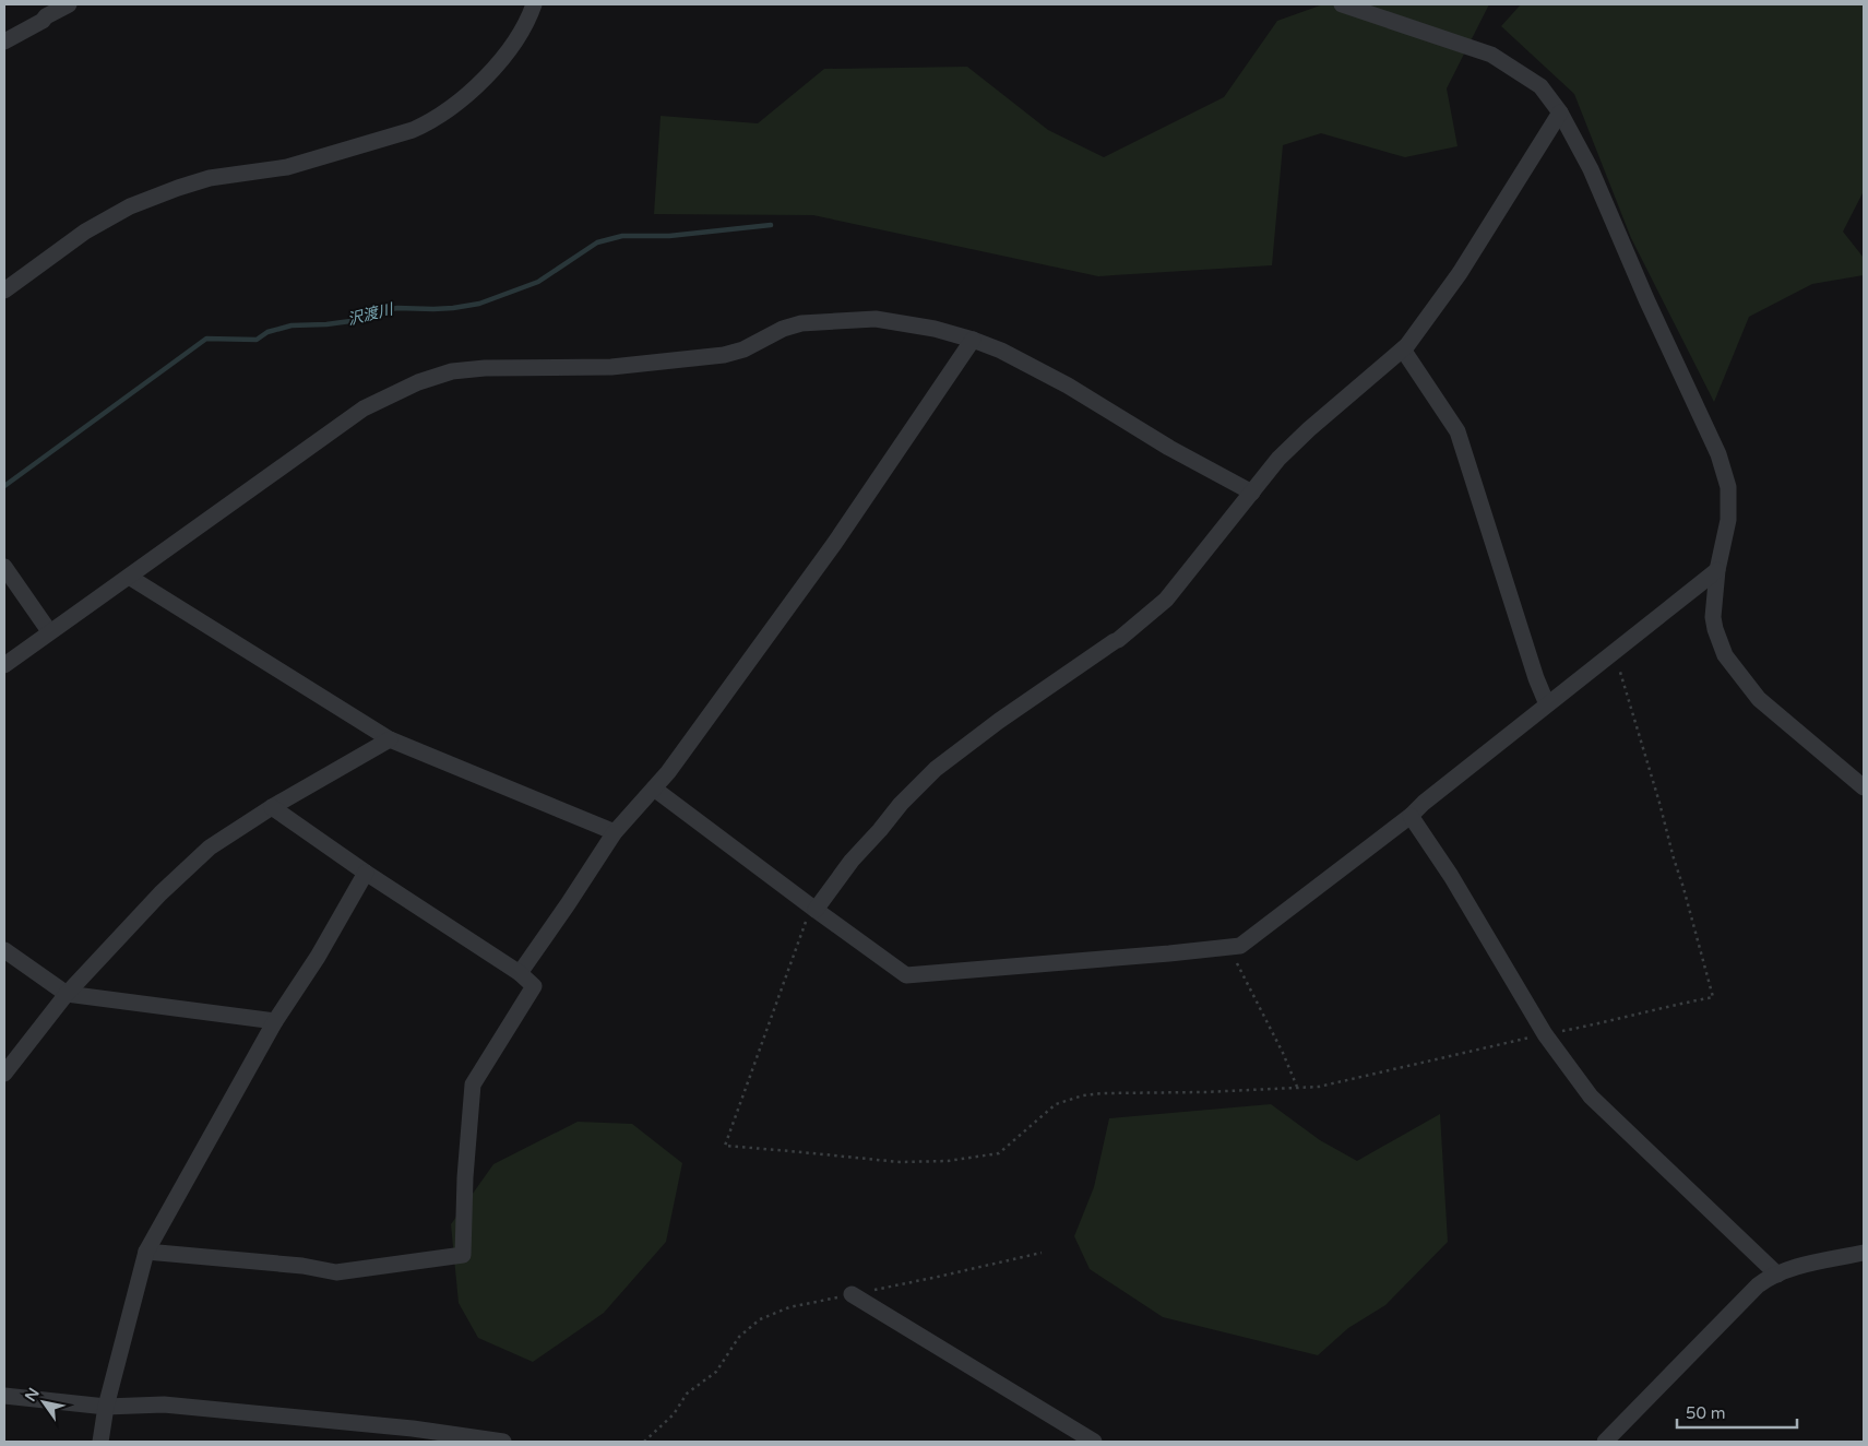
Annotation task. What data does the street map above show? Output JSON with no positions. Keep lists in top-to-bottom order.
{
  "water": ["沢渡川"],
  "scale_bar": "50 m",
  "north": "top left"
}
